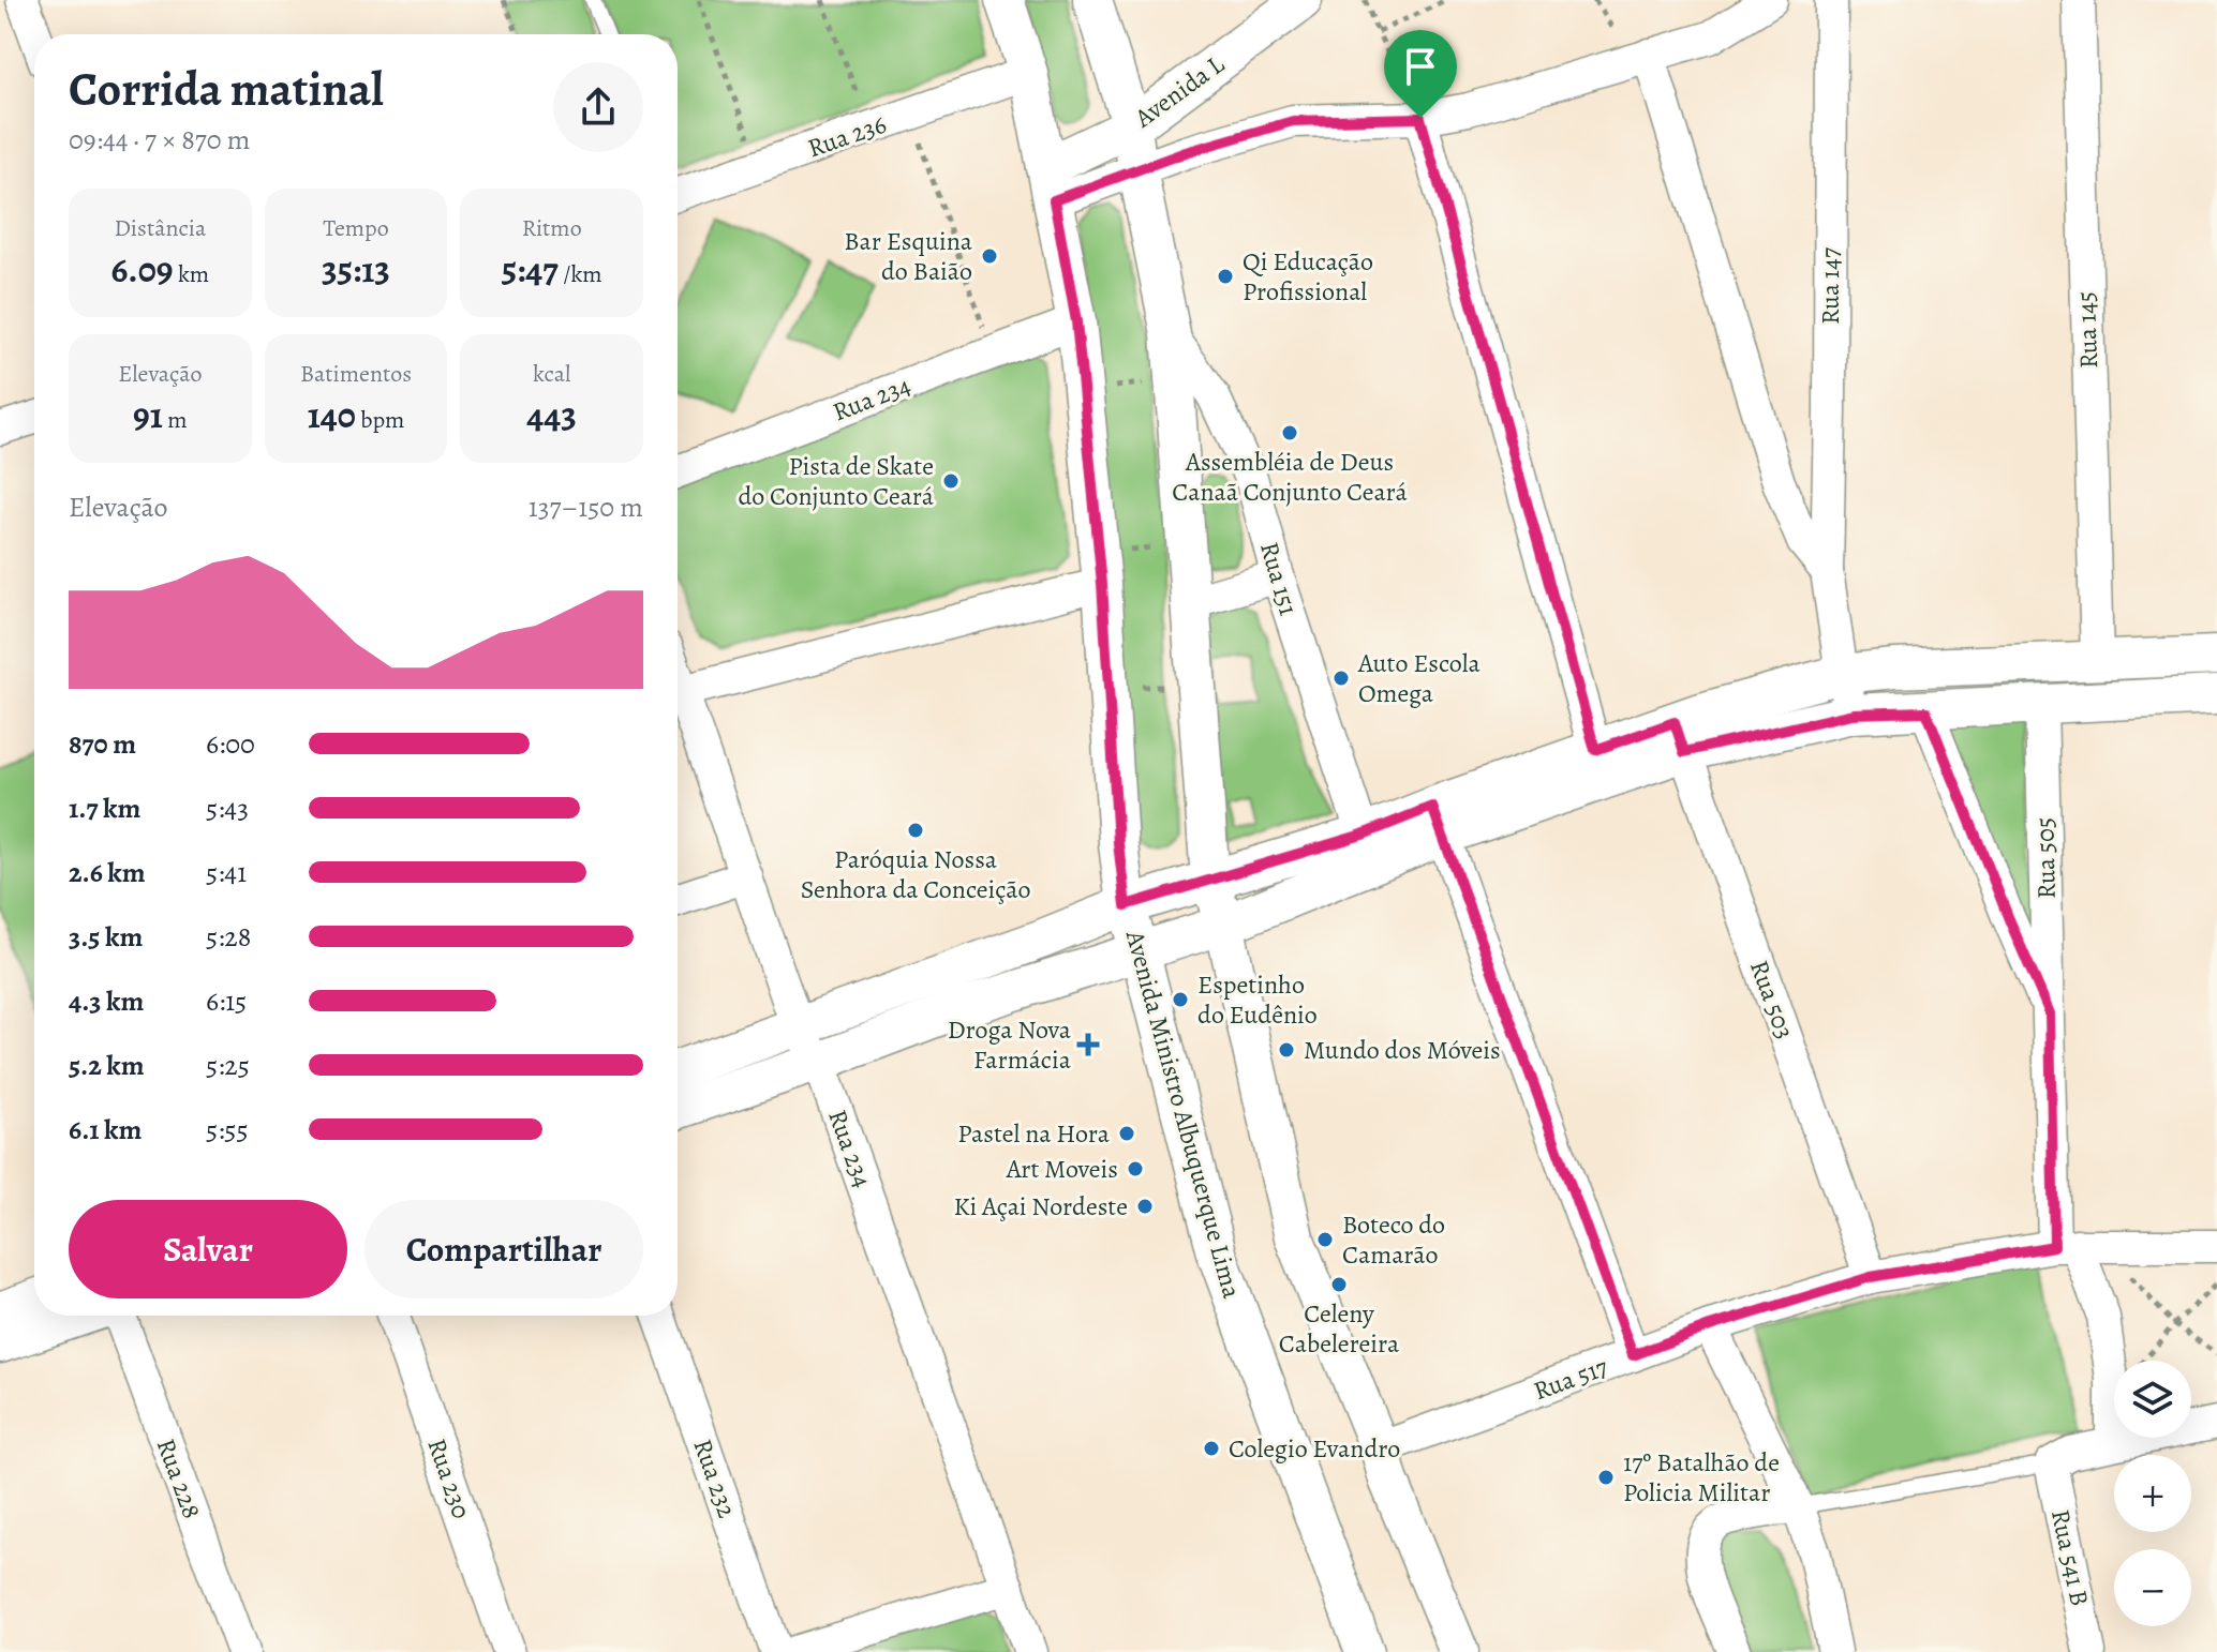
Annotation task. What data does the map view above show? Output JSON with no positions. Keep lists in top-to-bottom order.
{
  "streets": {
    "street": [
      "Avenida L",
      "Rua 236",
      "Rua 147",
      "Rua 145",
      "Rua 234",
      "Rua 151",
      "Rua 505",
      "Rua 503",
      "Avenida Ministro Albuquerque Lima",
      "Rua 517",
      "Rua 228",
      "Rua 230",
      "Rua 232",
      "Rua 541 B"
    ]
  },
  "crossings": [
    ["Avenida L", "Avenida Ministro Albuquerque Lima"],
    ["Rua 236", "Avenida Ministro Albuquerque Lima"],
    ["Rua 234", "Avenida Ministro Albuquerque Lima"],
    ["Rua 505", "Rua 517"],
    ["Rua 503", "Rua 517"]
  ],
  "places": {
    "other": [
      "Bar Esquina do Baião",
      "Qi Educação Profissional",
      "Assembléia de Deus Canaã Conjunto Ceará",
      "Pista de Skate do Conjunto Ceará",
      "Auto Escola Omega",
      "Paróquia Nossa Senhora da Conceição",
      "Espetinho do Eudênio",
      "Mundo dos Móveis",
      "Pastel na Hora",
      "Art Moveis",
      "Ki Açai Nordeste",
      "Boteco do Camarão",
      "Celeny Cabelereira",
      "Colegio Evandro",
      "17º Batalhão de Policia Militar"
    ],
    "health": ["Droga Nova Farmácia"]
  },
  "page": {
    "heading": ["Corrida matinal", "09:44 · 7 × 870 m"],
    "stats": [
      ["Distância", "6.09 km"],
      ["Tempo", "35:13"],
      ["Ritmo", "5:47 /km"],
      ["Elevação", "91 m"],
      ["Batimentos", "140 bpm"],
      ["kcal", "443"]
    ],
    "chart": ["Elevação", "137–150 m"],
    "list": [
      {
        "name": "870 m",
        "note": "6:00"
      },
      {
        "name": "1.7 km",
        "note": "5:43"
      },
      {
        "name": "2.6 km",
        "note": "5:41"
      },
      {
        "name": "3.5 km",
        "note": "5:28"
      },
      {
        "name": "4.3 km",
        "note": "6:15"
      },
      {
        "name": "5.2 km",
        "note": "5:25"
      },
      {
        "name": "6.1 km",
        "note": "5:55"
      }
    ],
    "buttons": ["Salvar", "Compartilhar"],
    "map_buttons": ["+", "−"]
  }
}
